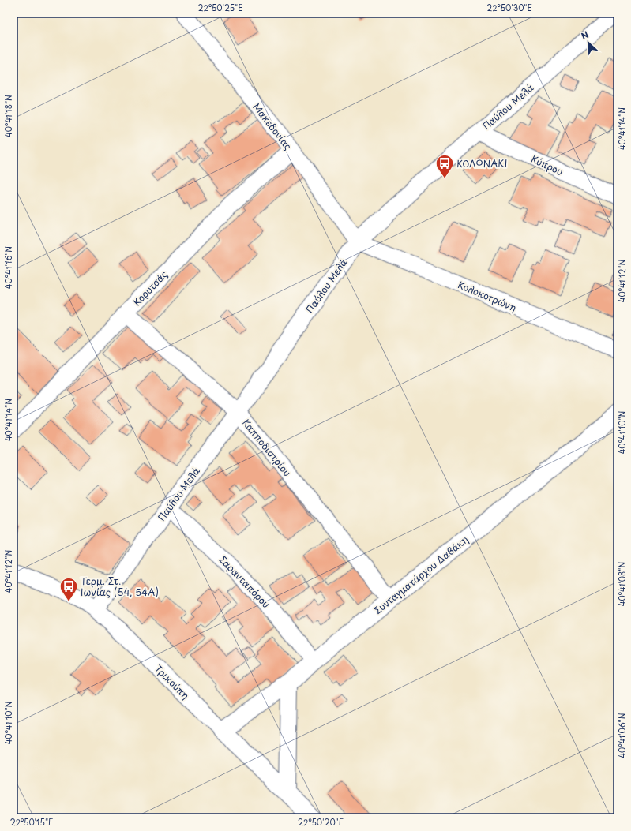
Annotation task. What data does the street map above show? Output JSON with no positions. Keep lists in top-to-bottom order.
{
  "streets": {
    "street": [
      "Παύλου Μελά",
      "Μακεδονίας",
      "Κύπρου",
      "Κορυτσάς",
      "Κολοκοτρώνη",
      "Καπποδιστρίου",
      "Συνταγματάρχου Δαβάκη",
      "Σαρανταπόρου",
      "Τρικούπη"
    ]
  },
  "crossings": [
    ["Παύλου Μελά", "Μακεδονίας"],
    ["Παύλου Μελά", "Κύπρου"],
    ["Παύλου Μελά", "Κολοκοτρώνη"],
    ["Παύλου Μελά", "Καπποδιστρίου"],
    ["Παύλου Μελά", "Σαρανταπόρου"],
    ["Παύλου Μελά", "Τρικούπη"],
    ["Μακεδονίας", "Κορυτσάς"],
    ["Μακεδονίας", "Κολοκοτρώνη"],
    ["Κορυτσάς", "Καπποδιστρίου"],
    ["Καπποδιστρίου", "Συνταγματάρχου Δαβάκη"],
    ["Συνταγματάρχου Δαβάκη", "Σαρανταπόρου"],
    ["Συνταγματάρχου Δαβάκη", "Τρικούπη"]
  ],
  "places": {
    "bus stop": ["ΚΟΛΩΝΑΚΙ", "Τερμ. Στ. Ιωνίας (54, 54Α)"]
  },
  "north": "top left",
  "coordinates": [
    "22°50'25\"E",
    "22°50'30\"E",
    "40°41'18\"N",
    "40°41'14\"N",
    "40°41'16\"N",
    "40°41'12\"N",
    "40°41'10\"N",
    "40°41'08\"N",
    "40°41'06\"N",
    "22°50'15\"E",
    "22°50'20\"E"
  ]
}
